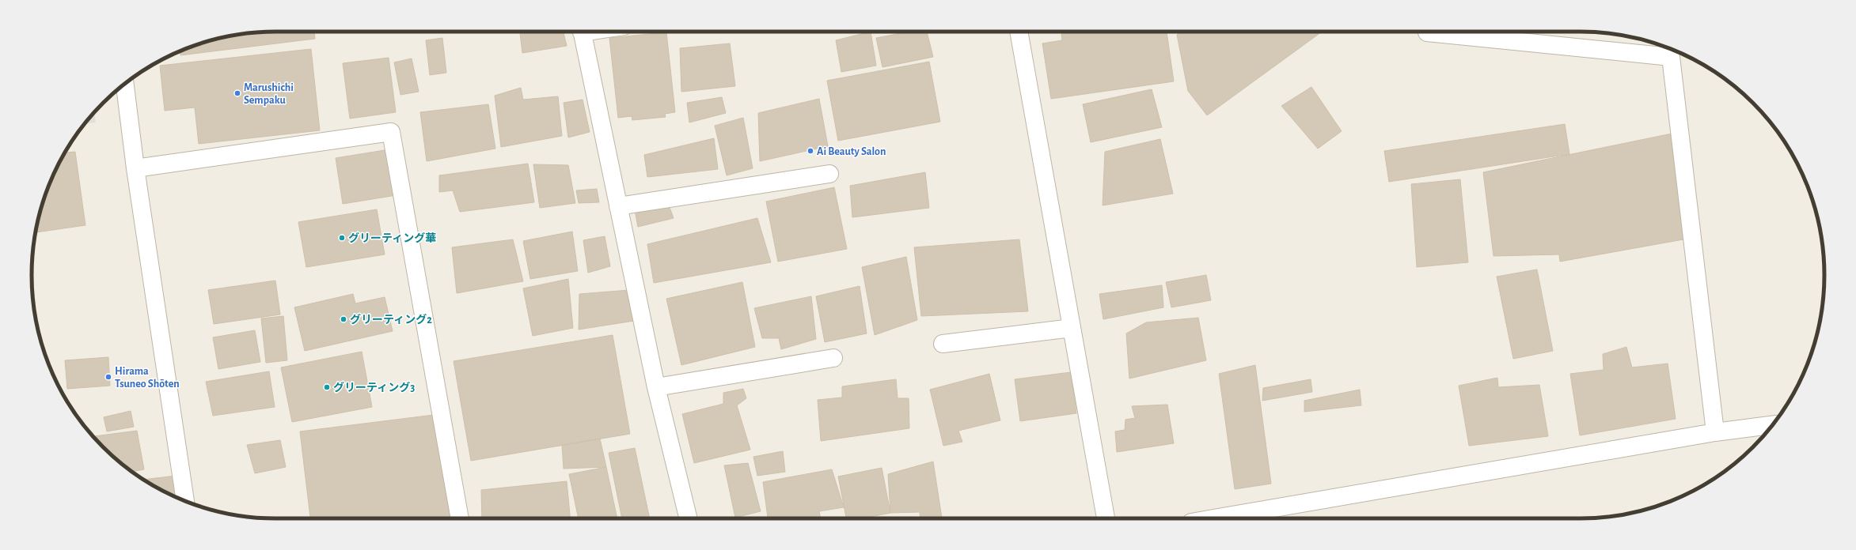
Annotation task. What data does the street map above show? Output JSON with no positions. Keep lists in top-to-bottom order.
{
  "places": [
    "Marushichi Sempaku",
    "Ai Beauty Salon",
    "グリーティング華",
    "グリーティング2",
    "Hirama Tsuneo Shōten",
    "グリーティング3"
  ]
}
